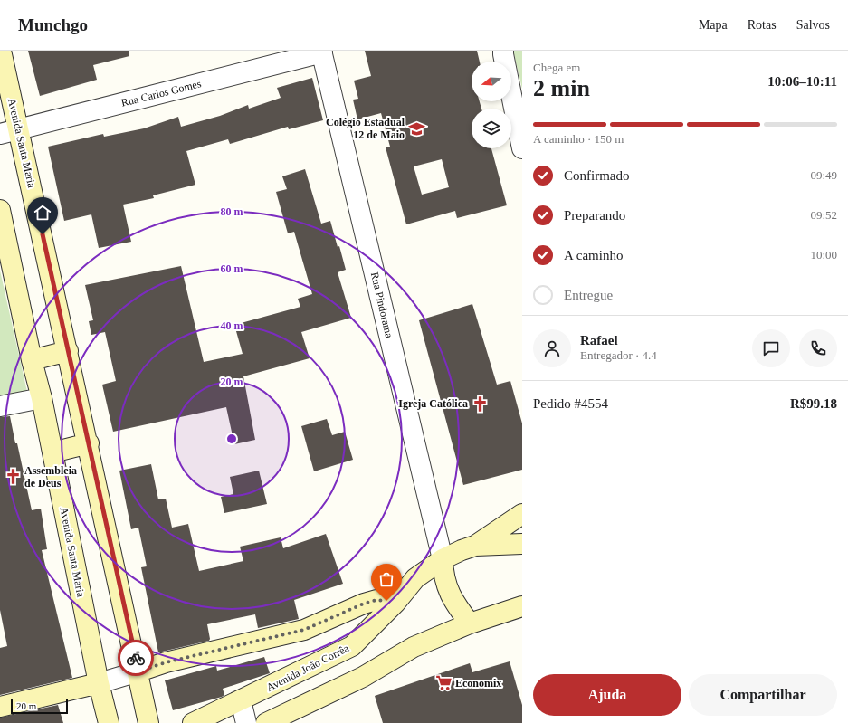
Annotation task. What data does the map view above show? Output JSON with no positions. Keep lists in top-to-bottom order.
{
  "streets": {
    "main road": ["Avenida Santa Maria", "Avenida João Corrêa"],
    "street": ["Rua Carlos Gomes", "Rua Pindorama"]
  },
  "crossings": [
    ["Rua Carlos Gomes", "Avenida Santa Maria"],
    ["Rua Carlos Gomes", "Rua Pindorama"],
    ["Rua Pindorama", "Avenida João Corrêa"]
  ],
  "places": {
    "school or university": ["Colégio Estadual 12 de Maio"],
    "church": ["Igreja Católica", "Assembleia de Deus"],
    "supermarket": ["Economix"]
  },
  "scale_bar": "20 m",
  "north": "left",
  "page": {
    "header": "Munchgo",
    "nav": ["Mapa", "Rotas", "Salvos"],
    "heading": ["2 min", "Chega em", "10:06–10:11"],
    "panel": [
      "Rafael",
      "Entregador · 4.4",
      "Pedido #4554",
      "R$99.18"
    ],
    "bar": "A caminho · 150 m",
    "list": [
      ["Confirmado", "09:49"],
      ["Preparando", "09:52"],
      ["A caminho", "10:00"],
      "Entregue"
    ],
    "buttons": ["Ajuda", "Compartilhar"],
    "scale": "20 m"
  },
  "rings": [
    "80 m",
    "60 m",
    "40 m",
    "20 m"
  ]
}
